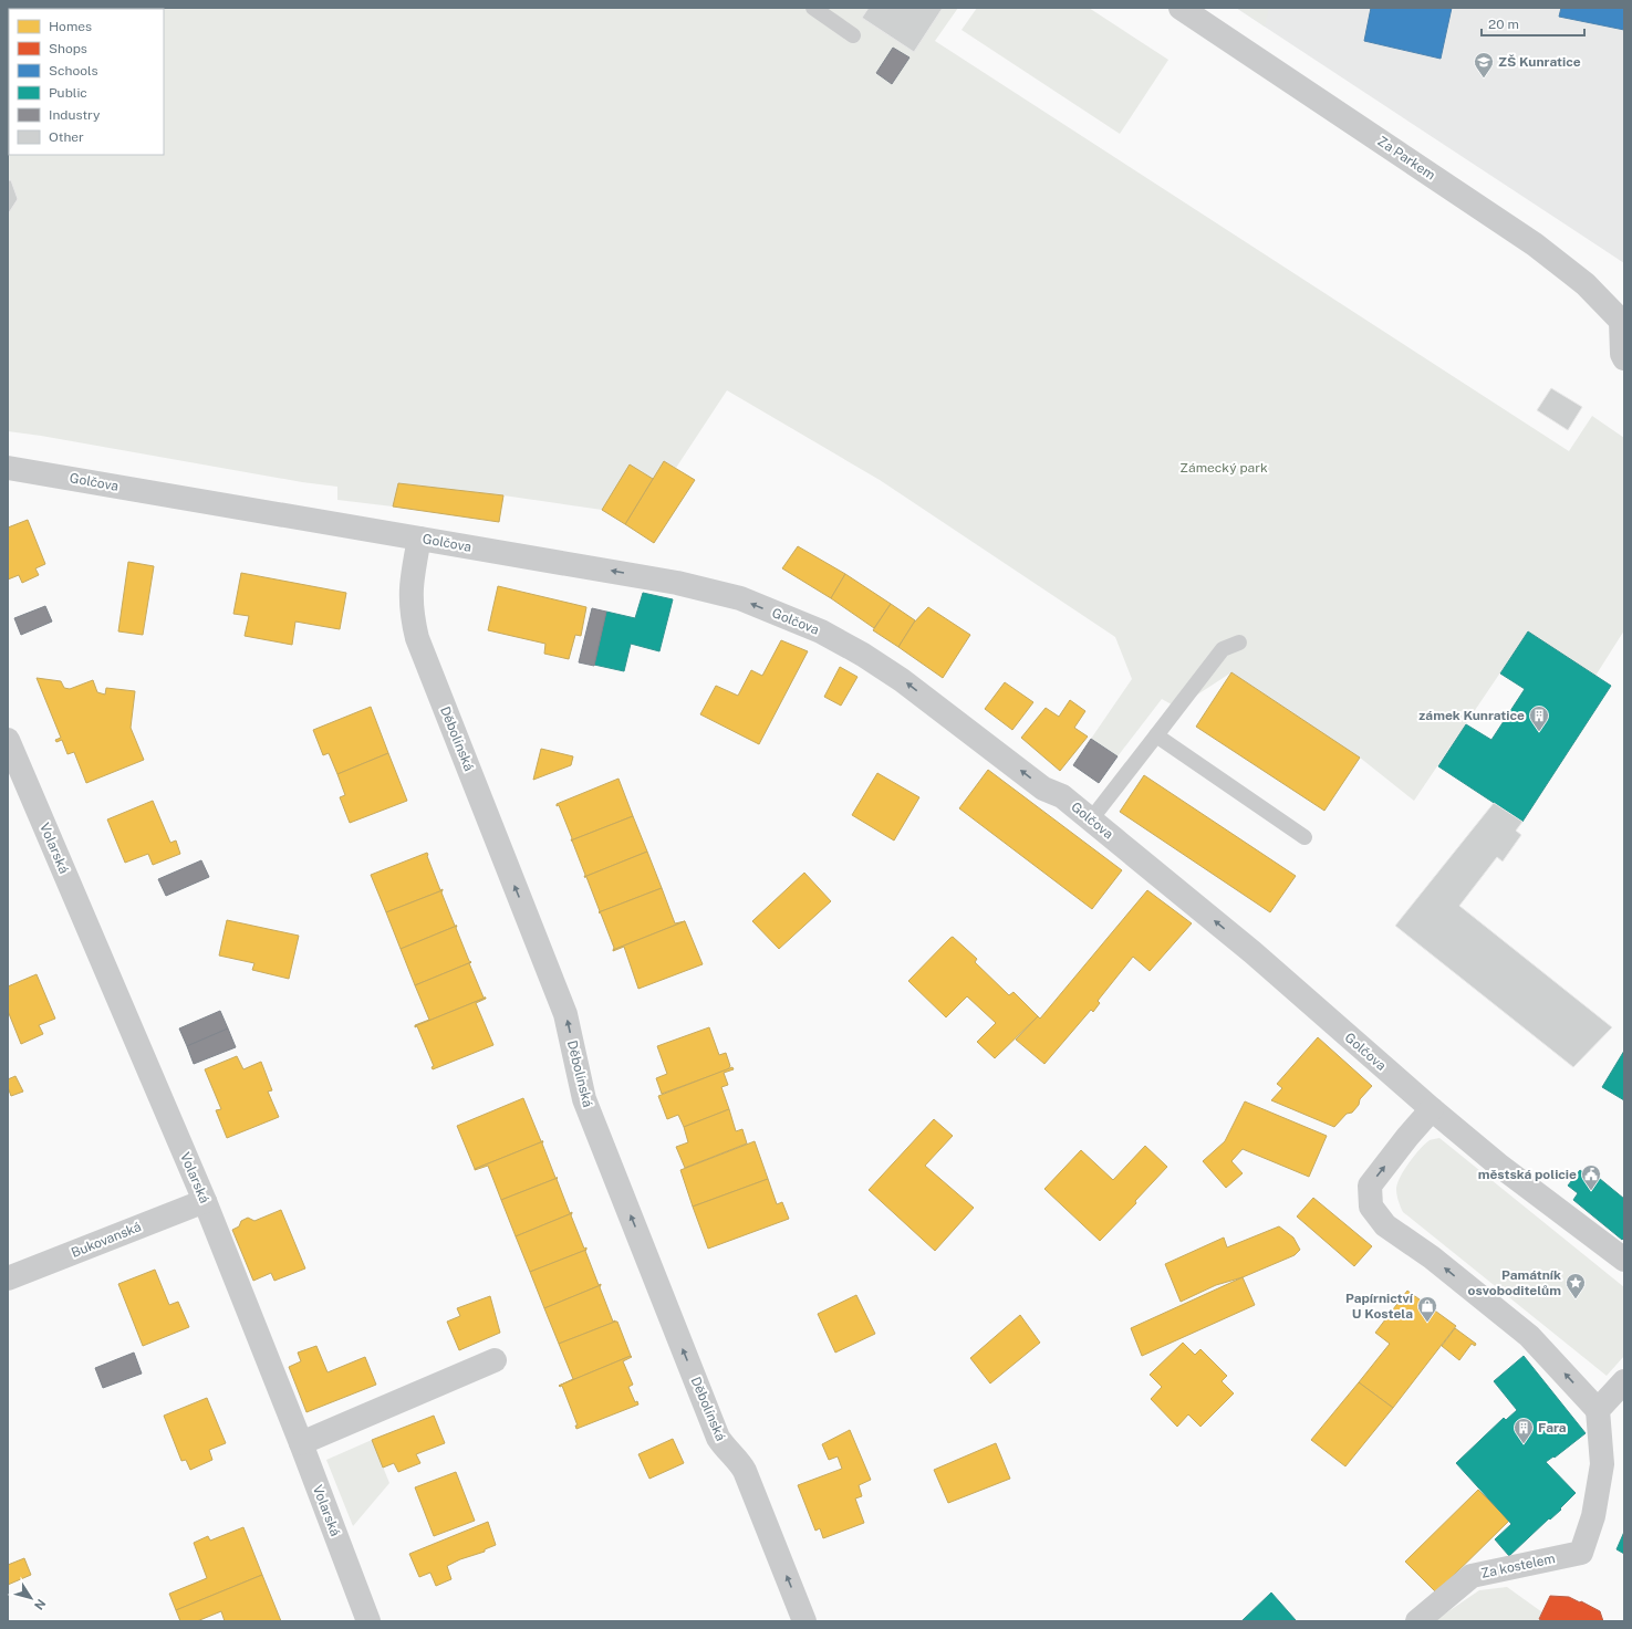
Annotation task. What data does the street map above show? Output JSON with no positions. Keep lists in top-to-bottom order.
{
  "streets": {
    "street": [
      "Za Parkem",
      "Golčova",
      "Děbolínská",
      "Volarská",
      "Bukovanská",
      "Za kostelem"
    ]
  },
  "crossings": [
    ["Golčova", "Děbolínská"],
    ["Volarská", "Bukovanská"]
  ],
  "one_way": ["Golčova", "Děbolínská"],
  "parks": ["Zámecký park"],
  "places": {
    "school or university": ["ZŠ Kunratice"],
    "building": ["zámek Kunratice", "Fara"],
    "public building": ["městská policie"],
    "place": ["Památník osvoboditelům"],
    "shop": ["Papírnictví U Kostela"]
  },
  "legend": [
    "Homes",
    "Shops",
    "Schools",
    "Public",
    "Industry",
    "Other"
  ],
  "scale_bar": "20 m",
  "north": "bottom right"
}
